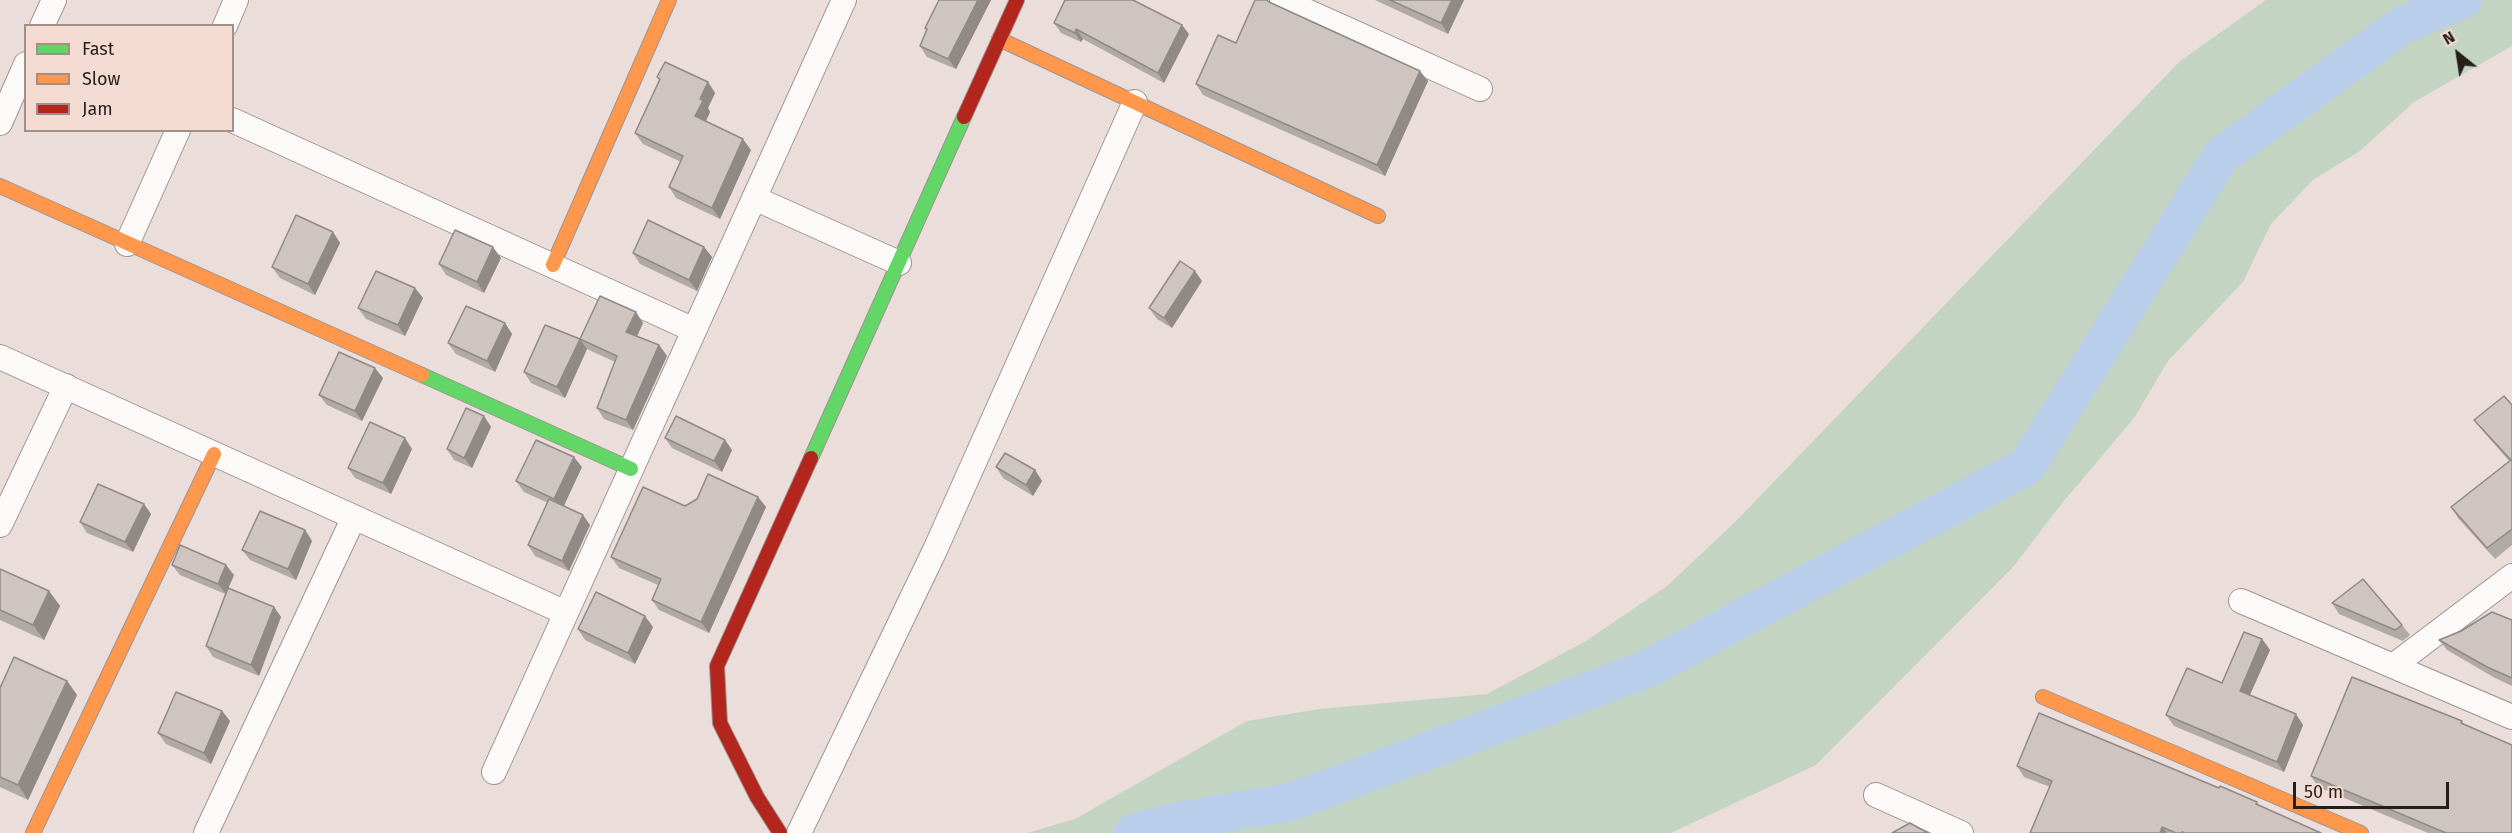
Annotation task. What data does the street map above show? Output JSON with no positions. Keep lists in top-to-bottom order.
{
  "legend": ["Fast", "Slow", "Jam"],
  "scale_bar": "50 m",
  "north": "top left"
}
